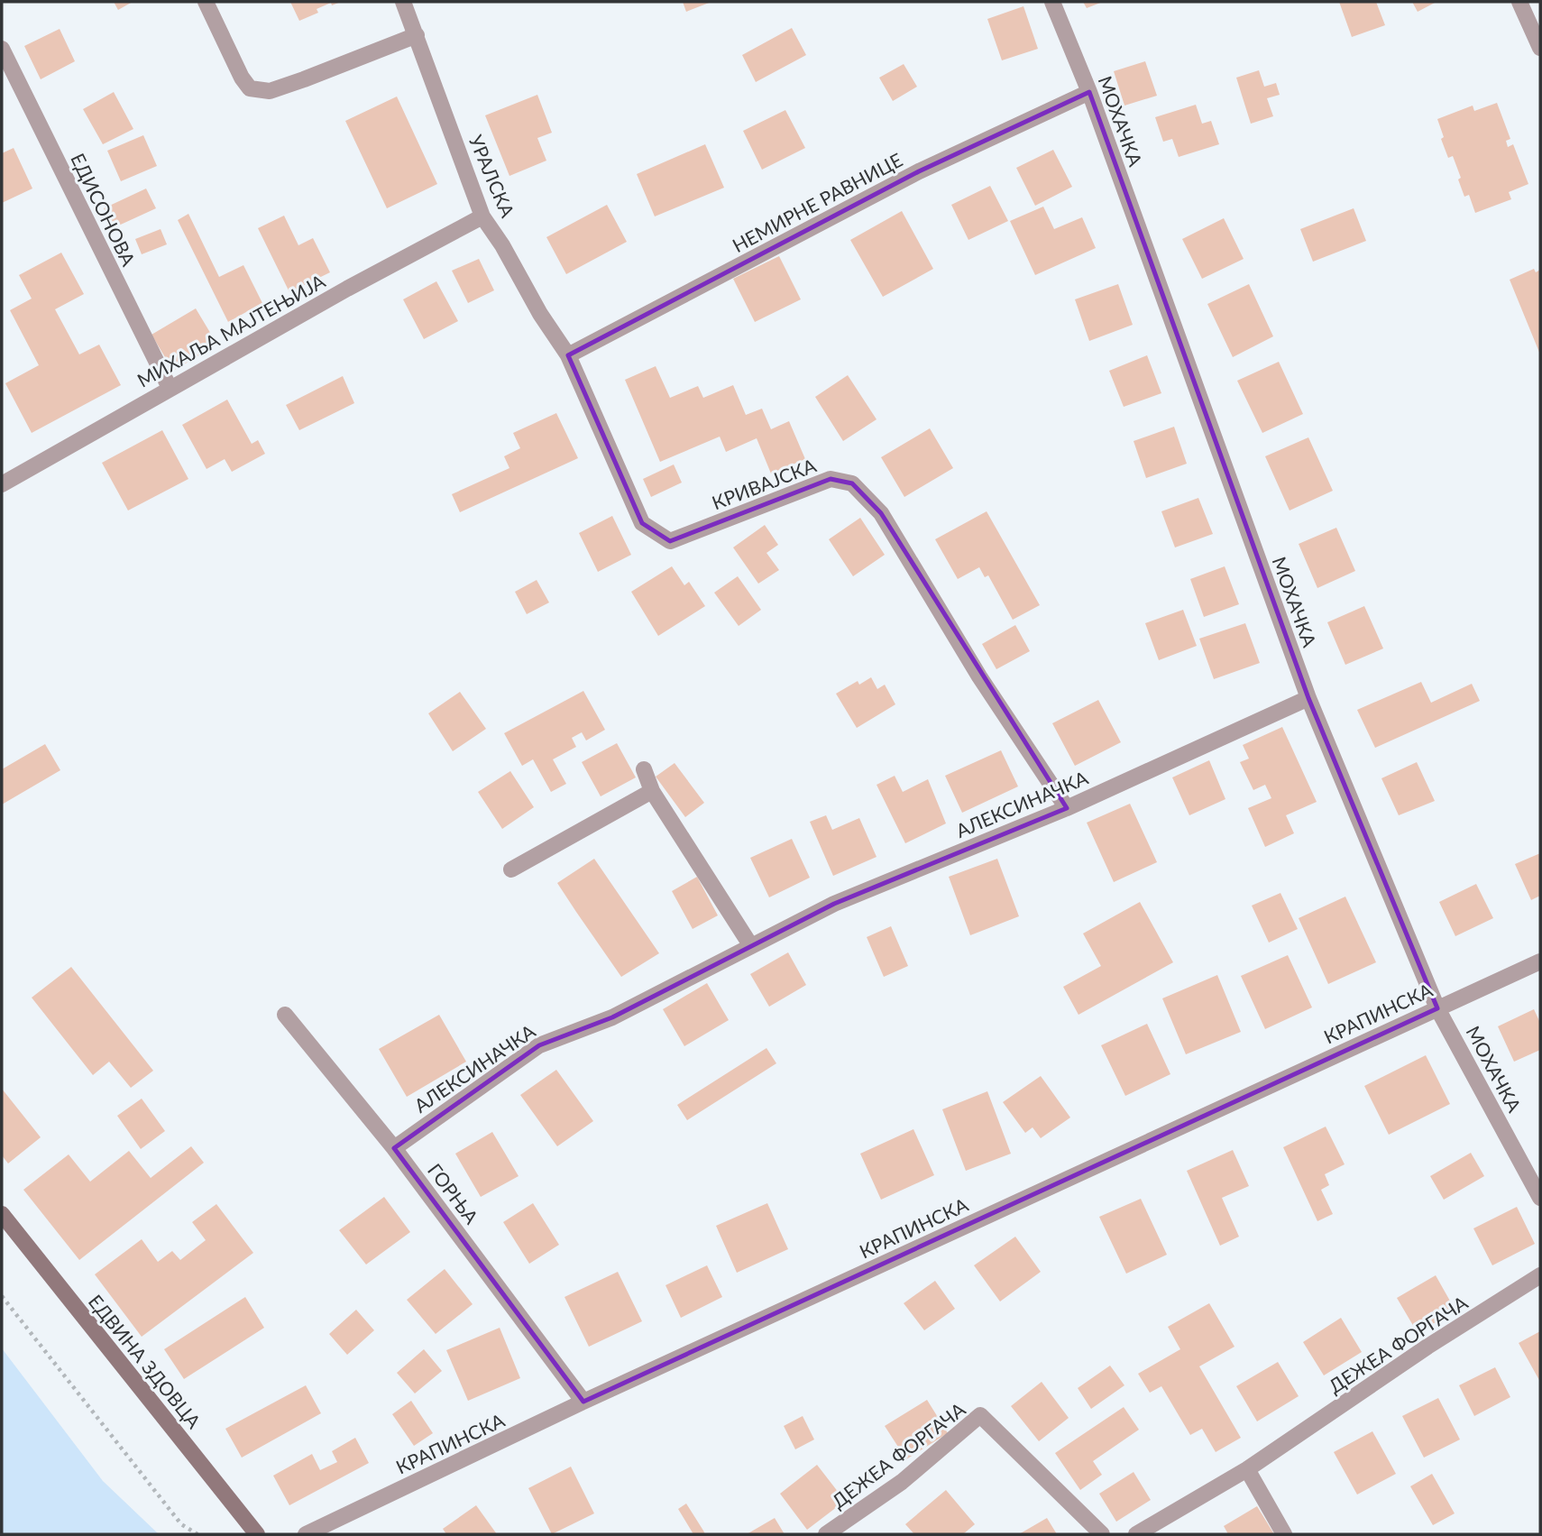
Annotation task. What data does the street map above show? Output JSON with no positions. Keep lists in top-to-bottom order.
{
  "streets": {
    "main road": ["ЕДВИНА ЗДОВЦА"],
    "street": [
      "МОХАЧКА",
      "УРАЛСКА",
      "НЕМИРНЕ РАВНИЦЕ",
      "ЕДИСОНОВА",
      "МИХАЉА МАЈТЕЊИЈА",
      "КРИВАЈСКА",
      "АЛЕКСИНАЧКА",
      "КРАПИНСКА",
      "ГОРЊА",
      "ДЕЖЕА ФОРГАЧА"
    ]
  },
  "crossings": [
    ["МОХАЧКА", "НЕМИРНЕ РАВНИЦЕ"],
    ["МОХАЧКА", "АЛЕКСИНАЧКА"],
    ["МОХАЧКА", "КРАПИНСКА"],
    ["УРАЛСКА", "НЕМИРНЕ РАВНИЦЕ"],
    ["УРАЛСКА", "МИХАЉА МАЈТЕЊИЈА"],
    ["УРАЛСКА", "КРИВАЈСКА"],
    ["НЕМИРНЕ РАВНИЦЕ", "КРИВАЈСКА"],
    ["ЕДИСОНОВА", "МИХАЉА МАЈТЕЊИЈА"],
    ["КРИВАЈСКА", "АЛЕКСИНАЧКА"],
    ["АЛЕКСИНАЧКА", "ГОРЊА"],
    ["КРАПИНСКА", "ГОРЊА"]
  ]
}
